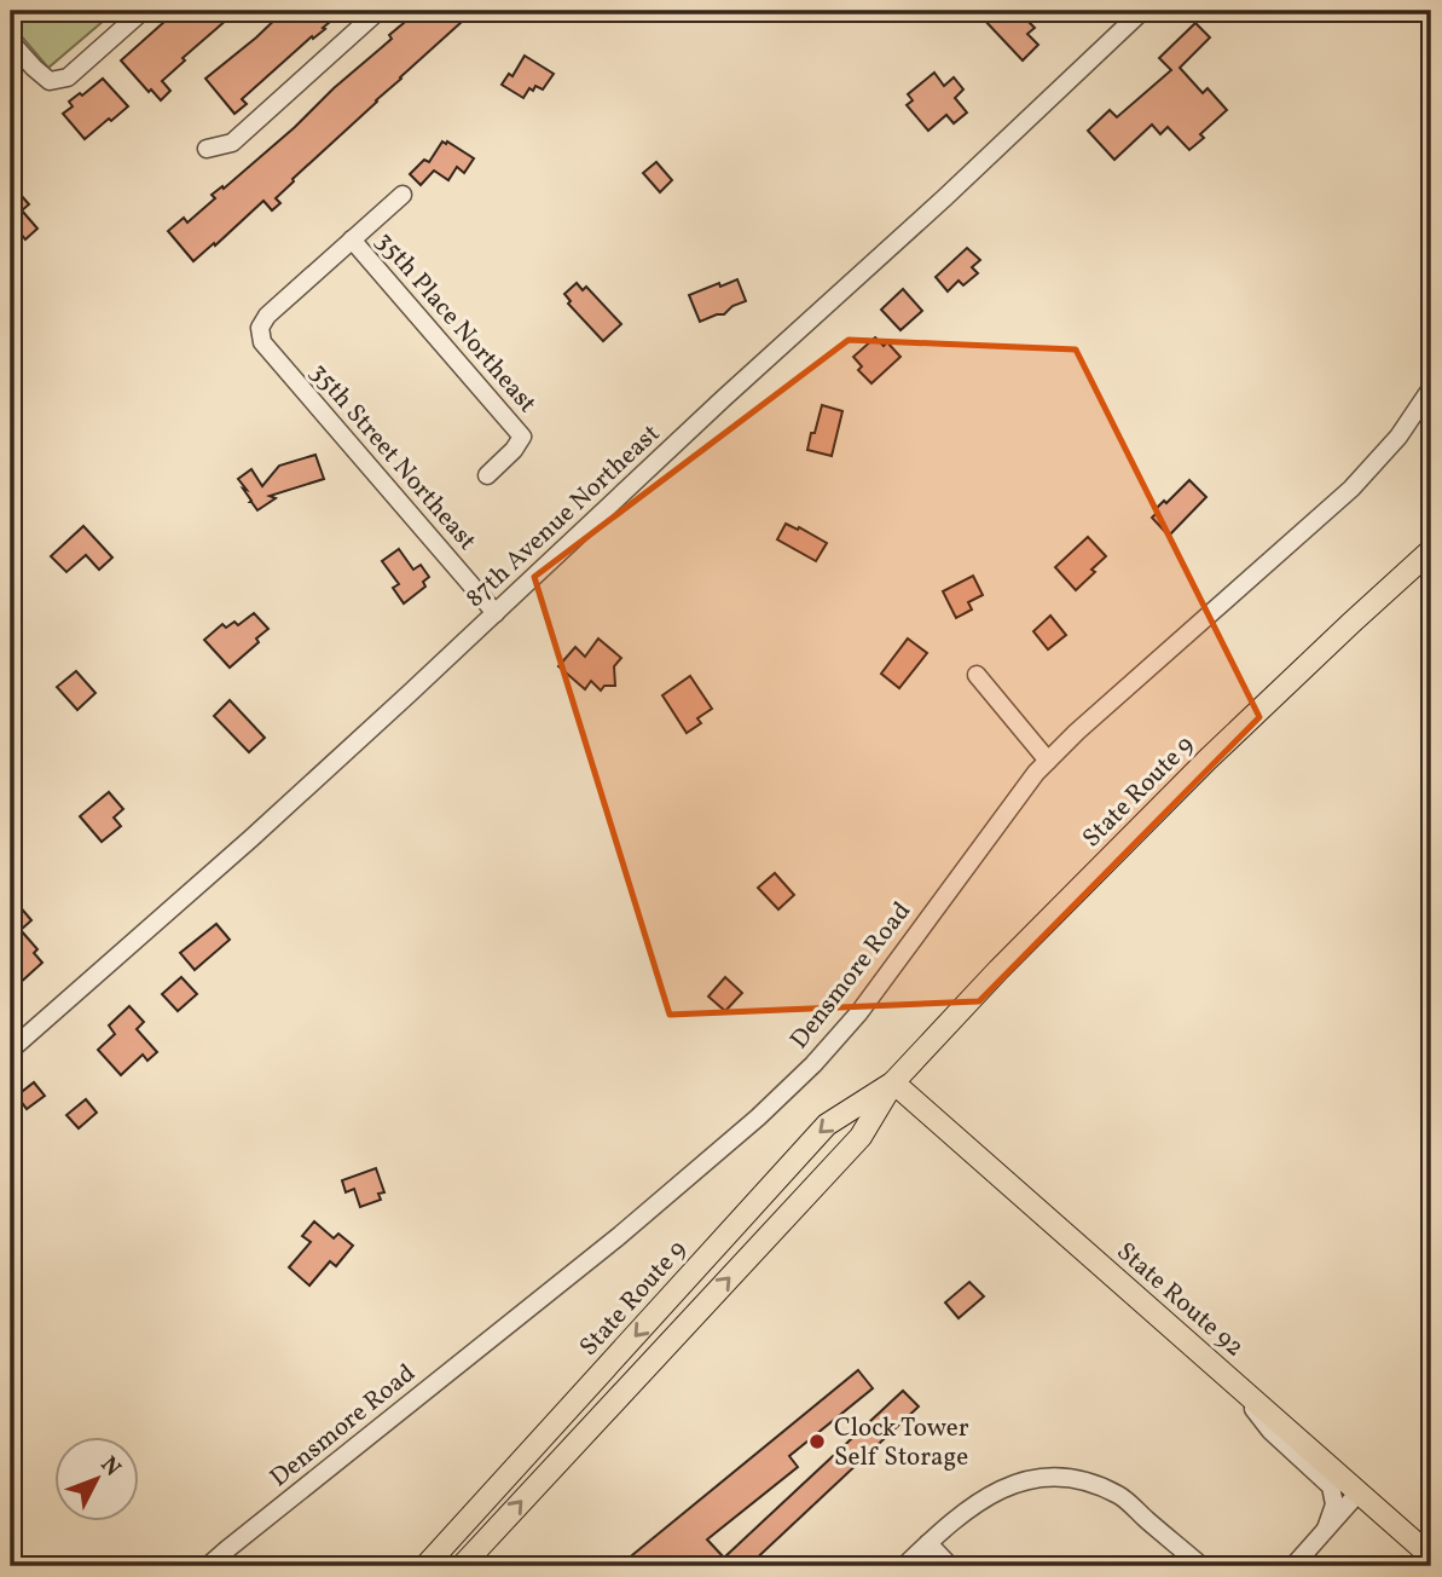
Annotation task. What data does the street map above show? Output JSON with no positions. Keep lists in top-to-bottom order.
{
  "streets": {
    "main road": ["State Route 9", "State Route 92"],
    "street": [
      "35th Place Northeast",
      "35th Street Northeast",
      "87th Avenue Northeast",
      "Densmore Road"
    ]
  },
  "crossings": [
    ["35th Place Northeast", "35th Street Northeast"],
    ["35th Street Northeast", "87th Avenue Northeast"],
    ["State Route 9", "State Route 92"]
  ],
  "places": ["Clock Tower Self Storage"],
  "north": "top right"
}
